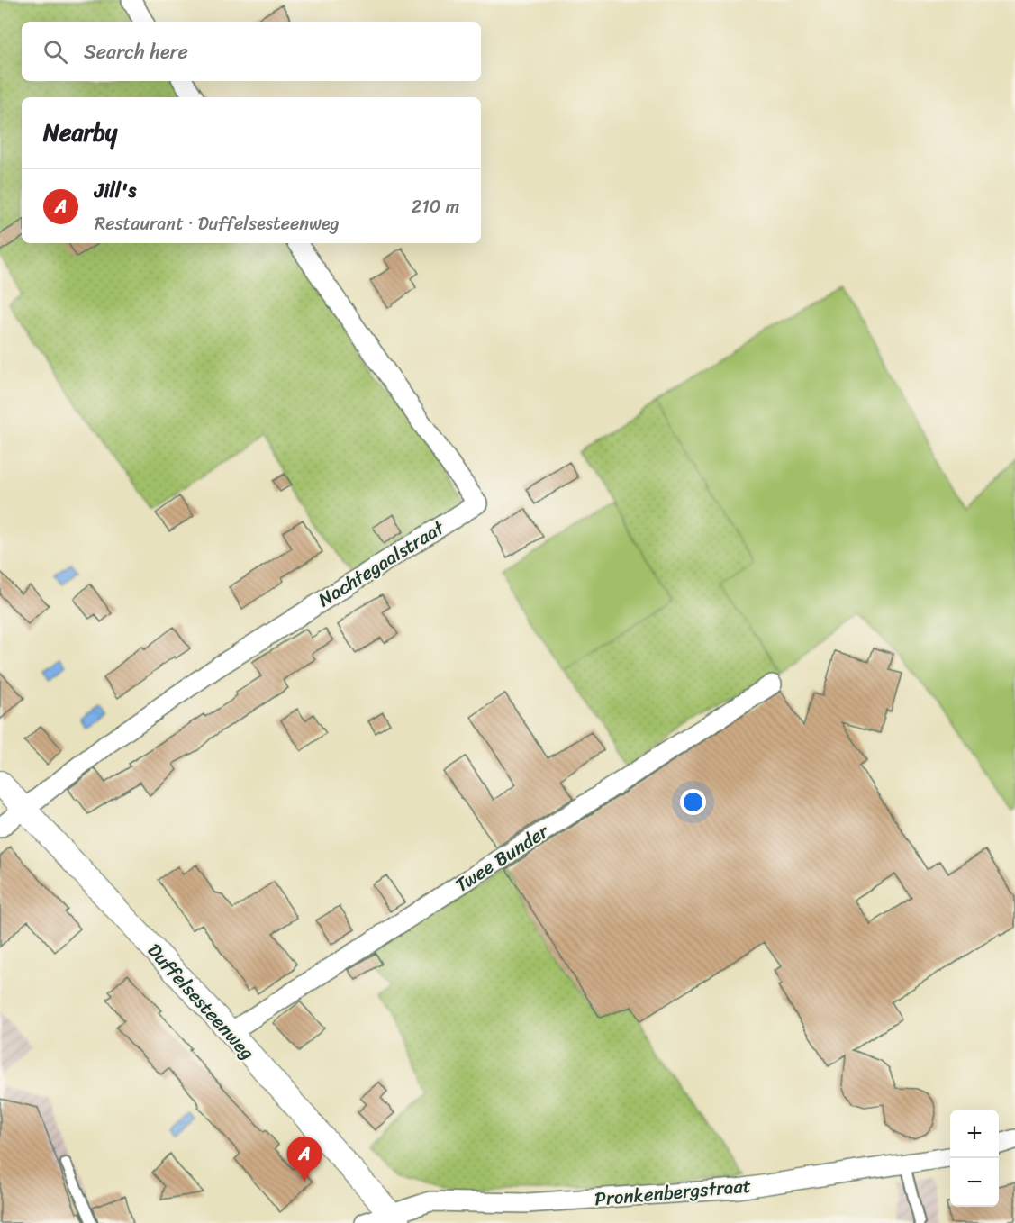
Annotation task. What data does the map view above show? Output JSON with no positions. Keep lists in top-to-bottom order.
{
  "streets": {
    "street": [
      "Nachtegaalstraat",
      "Twee Bunder",
      "Duffelsesteenweg",
      "Pronkenbergstraat"
    ]
  },
  "crossings": [
    ["Nachtegaalstraat", "Duffelsesteenweg"],
    ["Twee Bunder", "Duffelsesteenweg"],
    ["Duffelsesteenweg", "Pronkenbergstraat"]
  ],
  "page": {
    "search": "Search here",
    "heading": "Nearby",
    "list": [
      {
        "mark": "A",
        "name": "Jill's",
        "note": "Restaurant · Duffelsesteenweg",
        "value": "210 m"
      }
    ],
    "map_buttons": ["+", "−"],
    "pins": "A"
  }
}
